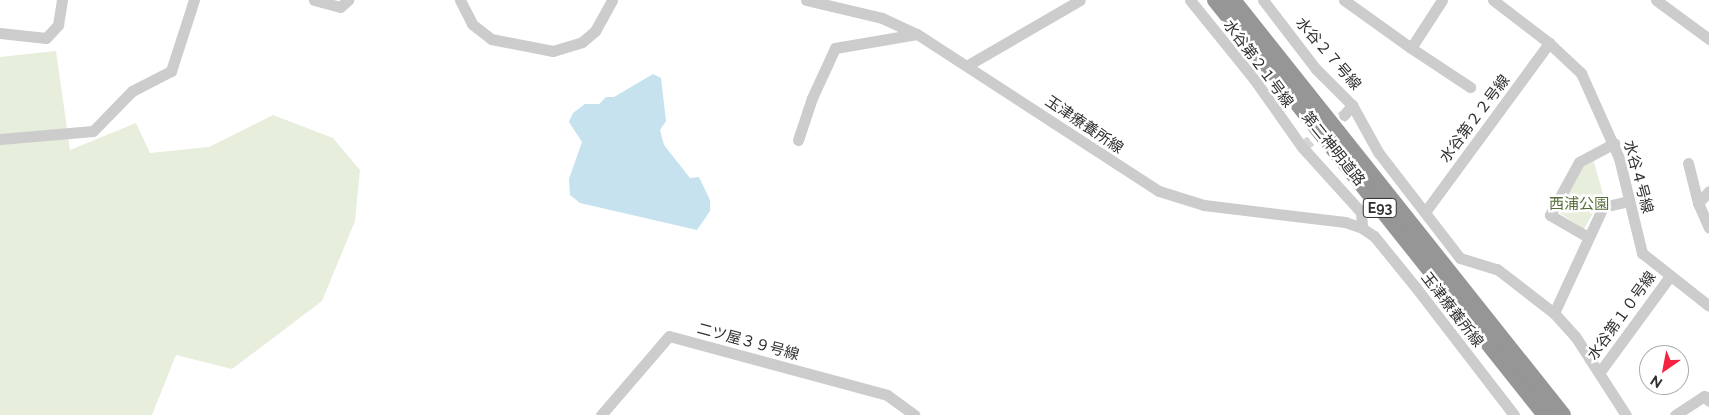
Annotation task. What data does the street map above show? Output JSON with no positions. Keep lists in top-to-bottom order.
{
  "streets": {
    "highway": ["第二神明道路", "E93"],
    "street": [
      "水谷２７号線",
      "水谷第２１号線",
      "水谷第２２号線",
      "玉津療養所線",
      "水谷４号線",
      "水谷第１０号線",
      "二ツ屋３９号線"
    ]
  },
  "crossings": [
    ["水谷第２１号線", "玉津療養所線"],
    ["水谷第２２号線", "水谷４号線"],
    ["水谷４号線", "水谷第１０号線"]
  ],
  "parks": ["西浦公園"],
  "north": "bottom left"
}
